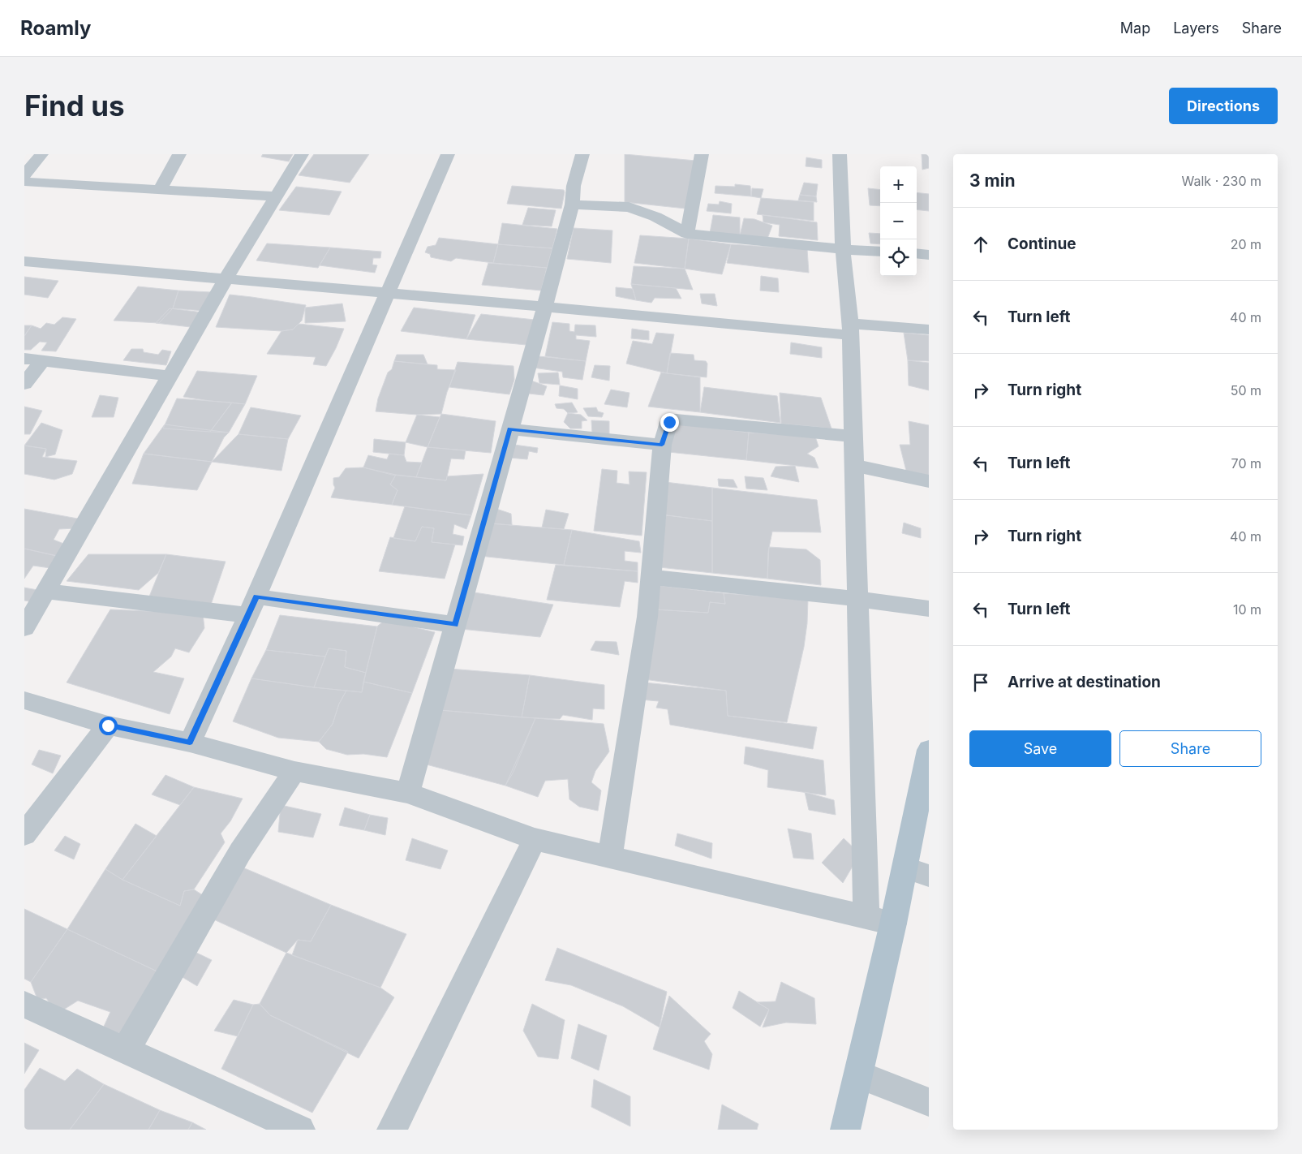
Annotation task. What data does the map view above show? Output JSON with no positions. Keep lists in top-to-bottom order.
{
  "page": {
    "header": "Roamly",
    "nav": ["Map", "Layers", "Share"],
    "buttons": [
      "Directions",
      ["Save", "Share"]
    ],
    "title": "Find us",
    "heading": ["3 min", "Walk · 230 m"],
    "map_buttons": ["+", "−"],
    "list": [
      ["Continue", "20 m"],
      ["Turn left", "40 m"],
      ["Turn right", "50 m"],
      ["Turn left", "70 m"],
      ["Turn right", "40 m"],
      ["Turn left", "10 m"],
      "Arrive at destination"
    ]
  }
}
